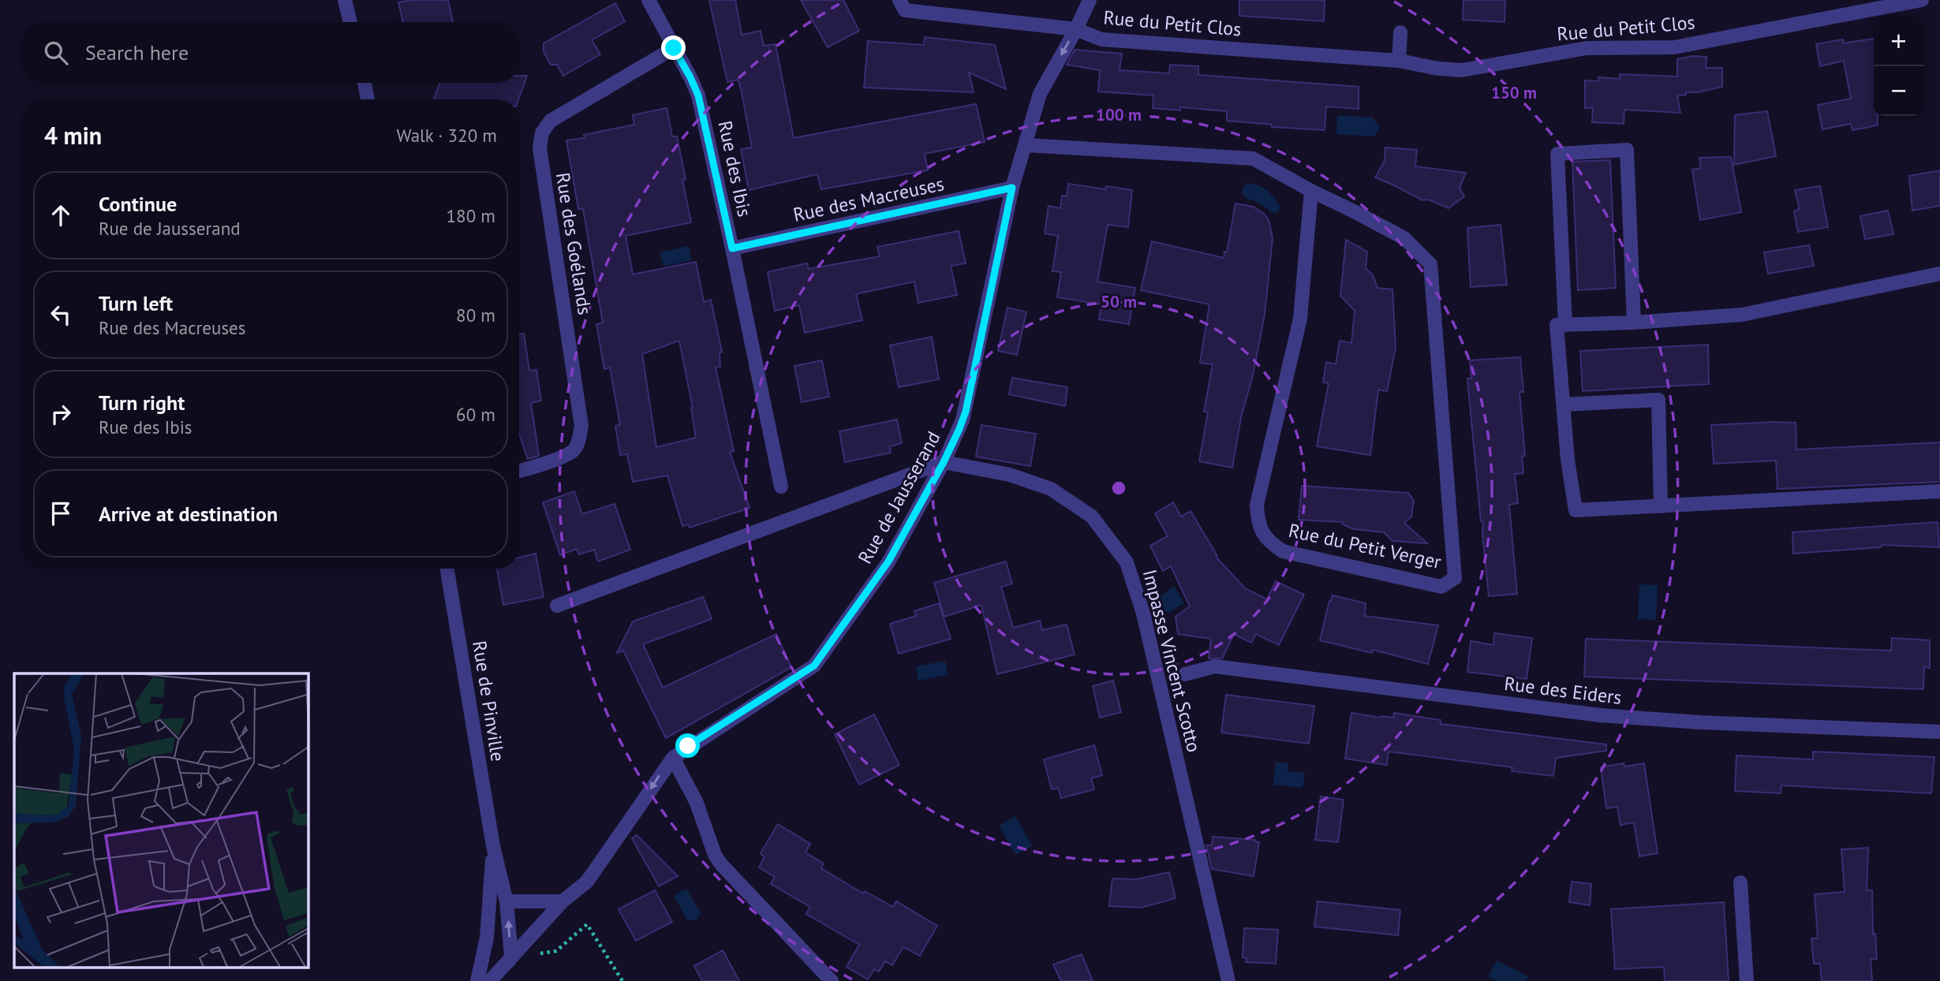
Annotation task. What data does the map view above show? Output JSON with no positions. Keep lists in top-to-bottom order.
{
  "streets": {
    "street": [
      "Rue du Petit Clos",
      "Rue des Ibis",
      "Rue des Macreuses",
      "Rue des Goélands",
      "Rue de Jausserand",
      "Rue du Petit Verger",
      "Impasse Vincent Scotto",
      "Rue des Eiders",
      "Rue de Pinville"
    ]
  },
  "crossings": [
    ["Rue du Petit Clos", "Rue de Jausserand"],
    ["Rue des Ibis", "Rue des Macreuses"],
    ["Rue des Ibis", "Rue des Goélands"],
    ["Rue des Macreuses", "Rue de Jausserand"],
    ["Rue de Jausserand", "Rue du Petit Verger"],
    ["Rue de Jausserand", "Impasse Vincent Scotto"],
    ["Rue de Jausserand", "Rue de Pinville"]
  ],
  "page": {
    "map_buttons": ["+", "−"],
    "search": "Search here",
    "heading": ["4 min", "Walk · 320 m"],
    "list": [
      ["Continue", "Rue de Jausserand", "180 m"],
      ["Turn left", "Rue des Macreuses", "80 m"],
      ["Turn right", "Rue des Ibis", "60 m"],
      "Arrive at destination"
    ]
  },
  "rings": ["150 m", "100 m", "50 m"]
}
